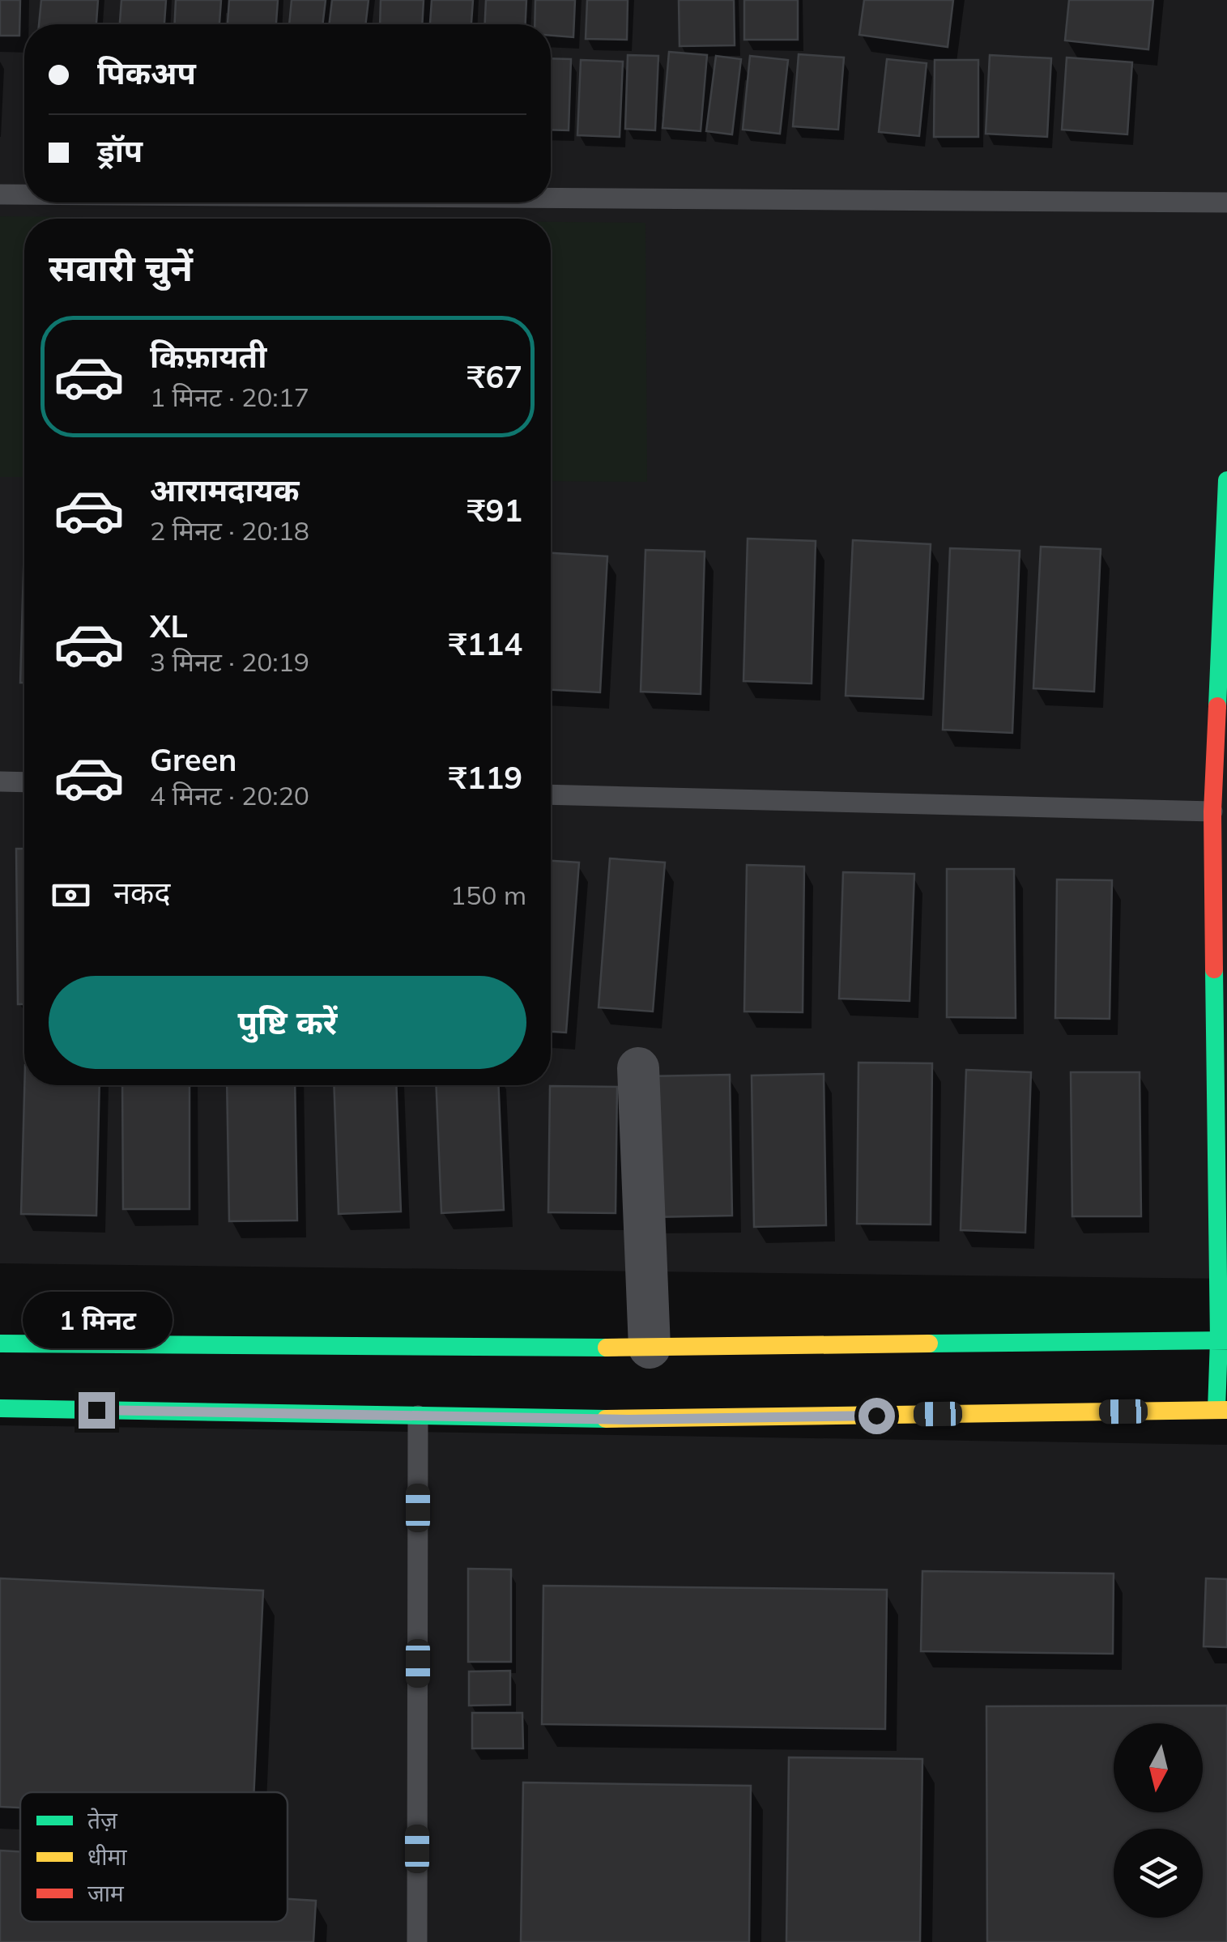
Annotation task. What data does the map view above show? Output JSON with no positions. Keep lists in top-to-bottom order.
{
  "legend": ["तेज़", "धीमा", "जाम"],
  "north": "bottom",
  "page": {
    "banner": ["पिकअप", "ड्रॉप"],
    "heading": "सवारी चुनें",
    "list": [
      {
        "name": "किफ़ायती",
        "note": "1 मिनट · 20:17",
        "value": "₹67"
      },
      {
        "name": "आरामदायक",
        "note": "2 मिनट · 20:18",
        "value": "₹91"
      },
      {
        "name": "XL",
        "note": "3 मिनट · 20:19",
        "value": "₹114"
      },
      {
        "name": "Green",
        "note": "4 मिनट · 20:20",
        "value": "₹119"
      }
    ],
    "pay": ["नकद", "150 m"],
    "buttons": "पुष्टि करें",
    "bubble": "1 मिनट"
  }
}
